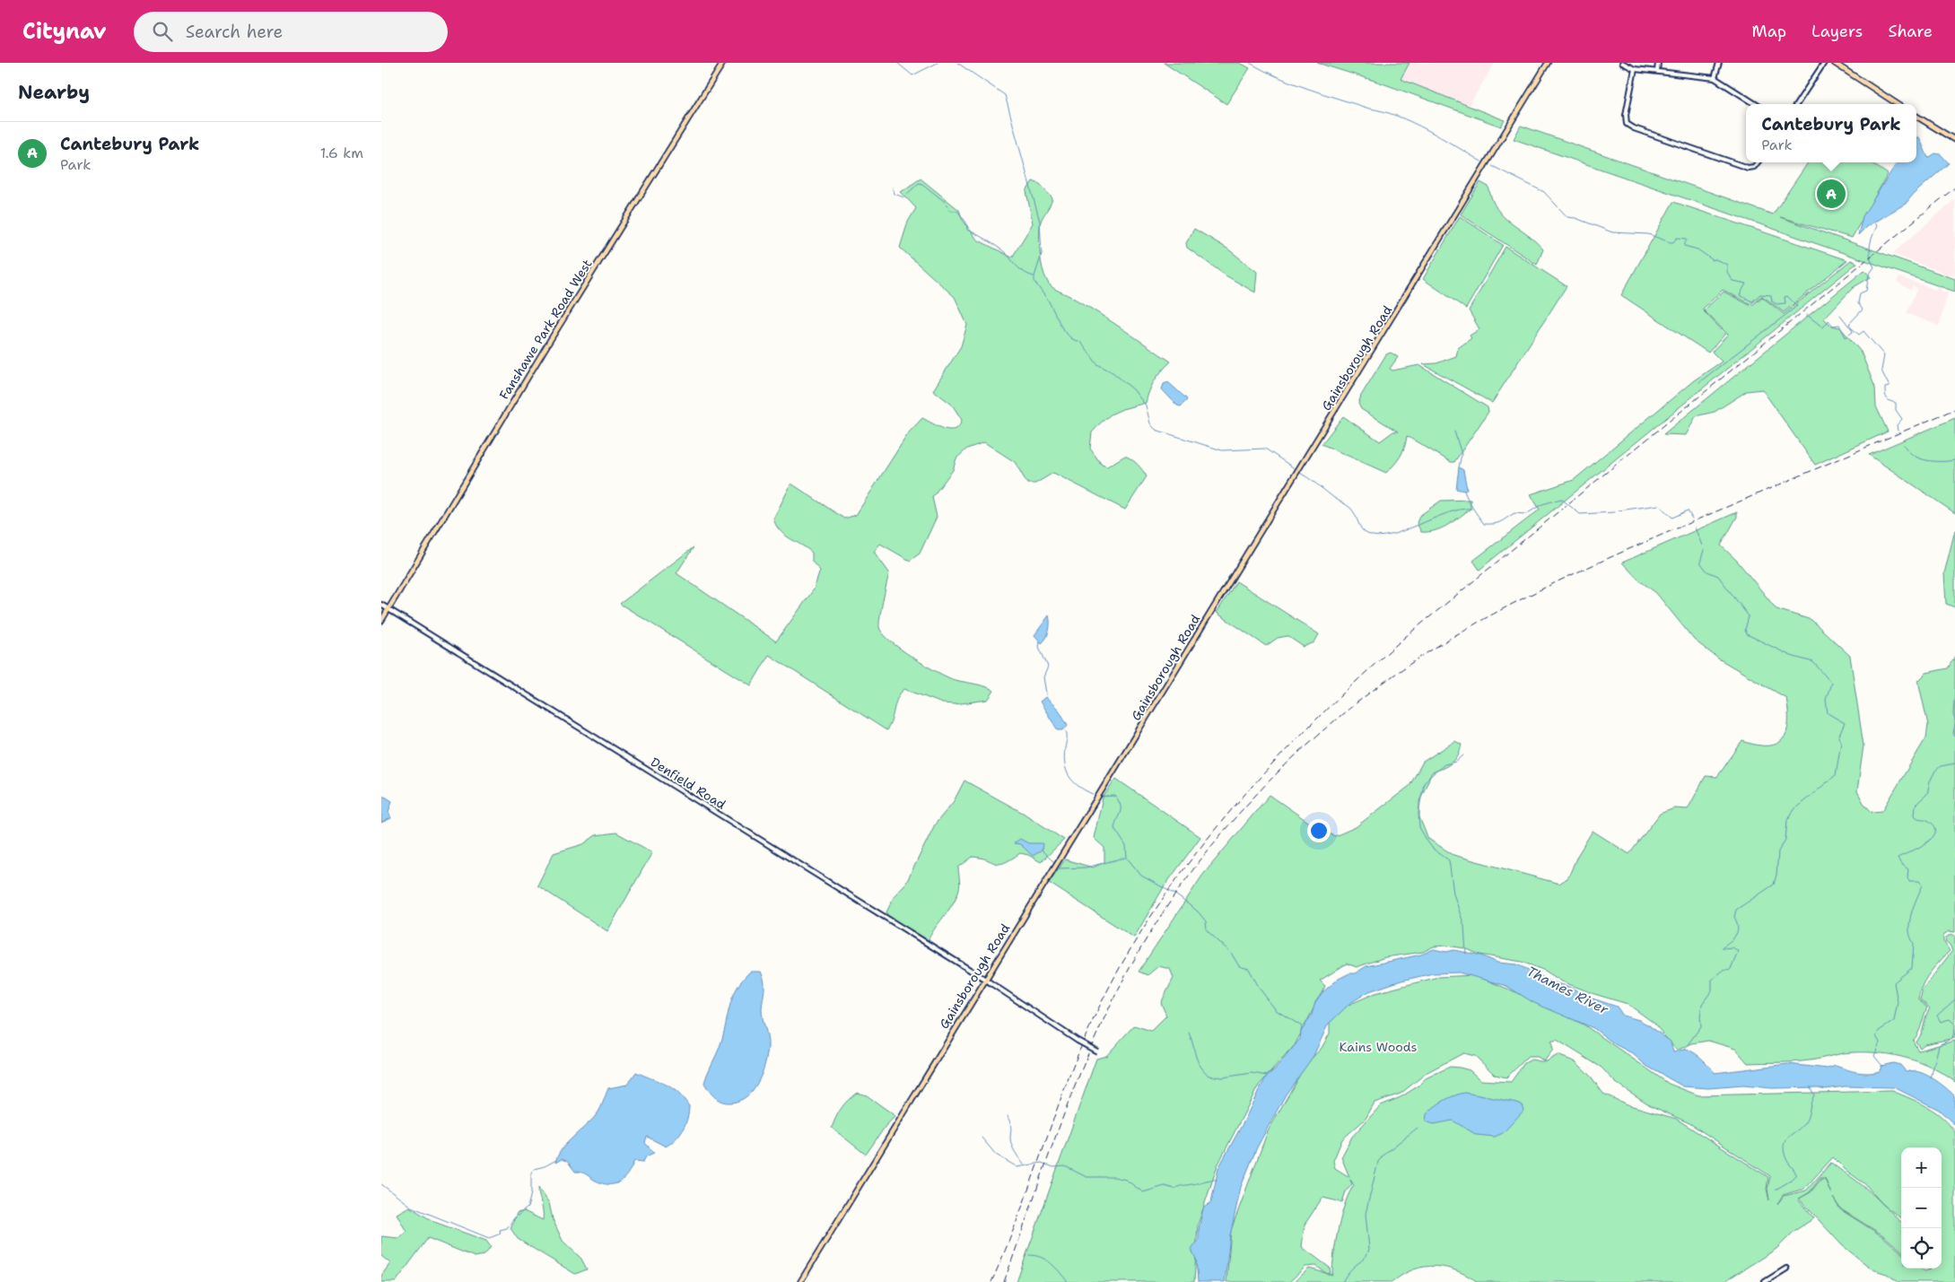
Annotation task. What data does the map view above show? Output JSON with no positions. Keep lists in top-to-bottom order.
{
  "streets": {
    "main road": ["Fanshawe Park Road West", "Gainsborough Road"],
    "street": ["Denfield Road"]
  },
  "crossings": [
    ["Fanshawe Park Road West", "Denfield Road"],
    ["Gainsborough Road", "Denfield Road"]
  ],
  "water": ["Thames River"],
  "parks": ["Kains Woods"],
  "page": {
    "header": "Citynav",
    "search": "Search here",
    "nav": ["Map", "Layers", "Share"],
    "heading": "Nearby",
    "popup": ["Cantebury Park", "Park"],
    "list": [
      {
        "mark": "A",
        "name": "Cantebury Park",
        "note": "Park",
        "value": "1.6 km"
      }
    ],
    "pins": "A",
    "map_buttons": ["+", "−"]
  }
}
